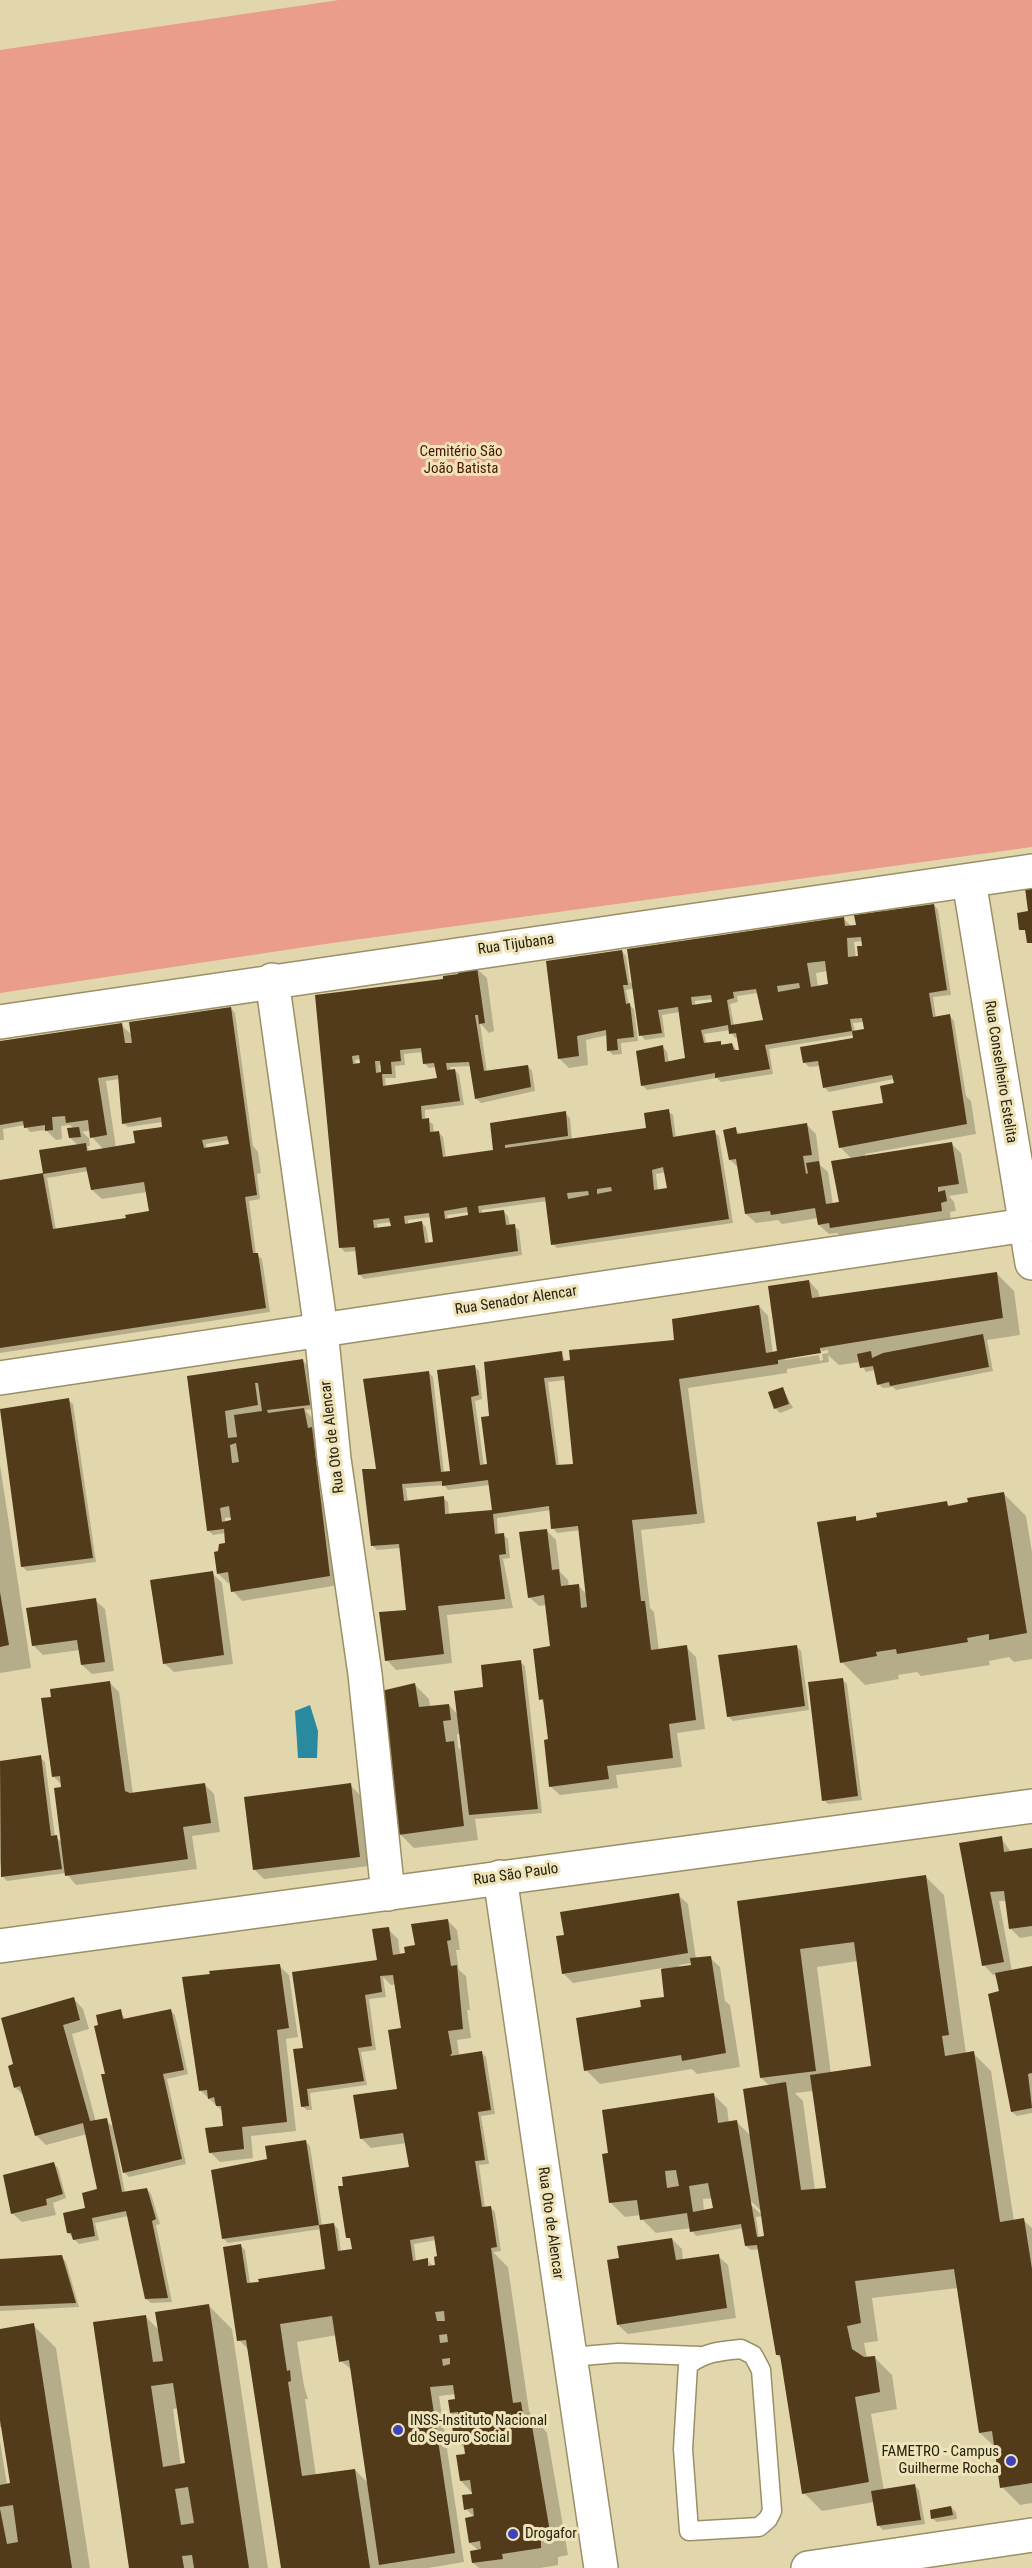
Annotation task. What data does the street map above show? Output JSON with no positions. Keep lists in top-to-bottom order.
{
  "streets": {
    "street": [
      "Rua Tijubana",
      "Rua Conselheiro Estelita",
      "Rua Senador Alencar",
      "Rua Oto de Alencar",
      "Rua São Paulo"
    ]
  },
  "crossings": [
    ["Rua Tijubana", "Rua Conselheiro Estelita"],
    ["Rua Tijubana", "Rua Oto de Alencar"],
    ["Rua Conselheiro Estelita", "Rua Senador Alencar"],
    ["Rua Senador Alencar", "Rua Oto de Alencar"],
    ["Rua Oto de Alencar", "Rua São Paulo"]
  ],
  "parks": ["Cemitério São João Batista"],
  "places": ["INSS-Instituto Nacional do Seguro Social", "FAMETRO - Campus Guilherme Rocha", "Drogafor"]
}
